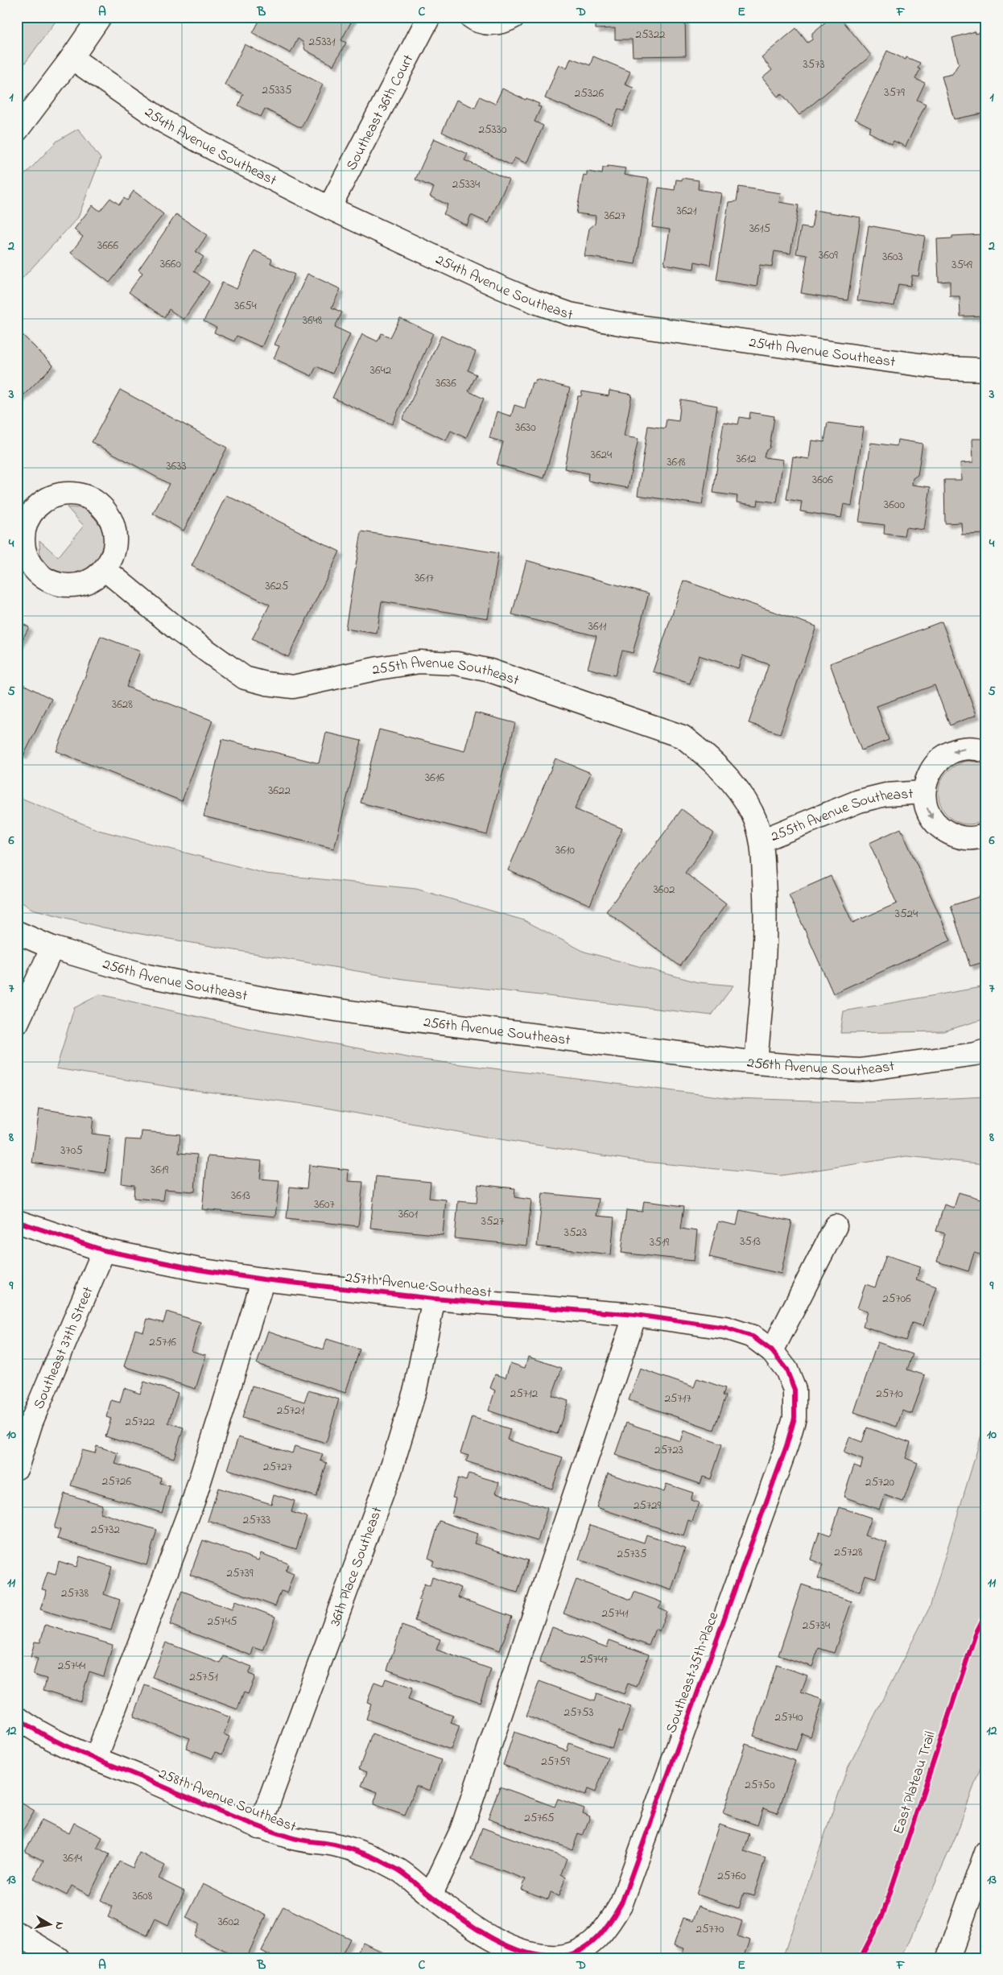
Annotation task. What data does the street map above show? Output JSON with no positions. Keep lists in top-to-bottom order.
{
  "streets": {
    "street": [
      "Southeast 36th Court",
      "254th Avenue Southeast",
      "255th Avenue Southeast",
      "256th Avenue Southeast",
      "257th Avenue Southeast",
      "Southeast 37th Street",
      "36th Place Southeast",
      "Southeast 35th Place",
      "258th Avenue Southeast"
    ],
    "cycle path": ["East Plateau Trail"]
  },
  "crossings": [
    ["Southeast 36th Court", "254th Avenue Southeast"],
    ["255th Avenue Southeast", "256th Avenue Southeast"],
    ["257th Avenue Southeast", "Southeast 37th Street"],
    ["257th Avenue Southeast", "36th Place Southeast"],
    ["257th Avenue Southeast", "Southeast 35th Place"],
    ["36th Place Southeast", "258th Avenue Southeast"],
    ["Southeast 35th Place", "258th Avenue Southeast"]
  ],
  "house_numbers": [
    "25322",
    "25331",
    "3573",
    "25335",
    "3579",
    "25326",
    "25330",
    "25334",
    "3621",
    "3627",
    "3615",
    "3666",
    "3609",
    "3603",
    "3660",
    "3549",
    "3654",
    "3648",
    "3642",
    "3636",
    "3630",
    "3624",
    "3612",
    "3618",
    "3633",
    "3606",
    "3600",
    "3617",
    "3625",
    "3611",
    "3628",
    "3616",
    "3622",
    "3610",
    "3602",
    "3524",
    "3705",
    "3619",
    "3613",
    "3607",
    "3601",
    "3527",
    "3523",
    "3513",
    "3519",
    "25706",
    "25716",
    "25712",
    "25710",
    "25717",
    "25721",
    "25722",
    "25723",
    "25727",
    "25726",
    "25720",
    "25729",
    "25733",
    "25732",
    "25728",
    "25735",
    "25739",
    "25738",
    "25741",
    "25745",
    "25734",
    "25747",
    "25744",
    "25751",
    "25753",
    "25740",
    "25759",
    "25750",
    "25765",
    "3614",
    "25760",
    "3608",
    "3602",
    "25770"
  ],
  "north": "right",
  "grid": {
    "columns": [
      "A",
      "B",
      "C",
      "D",
      "E",
      "F"
    ],
    "rows": [
      "1",
      "2",
      "3",
      "4",
      "5",
      "6",
      "7",
      "8",
      "9",
      "10",
      "11",
      "12",
      "13"
    ]
  }
}
